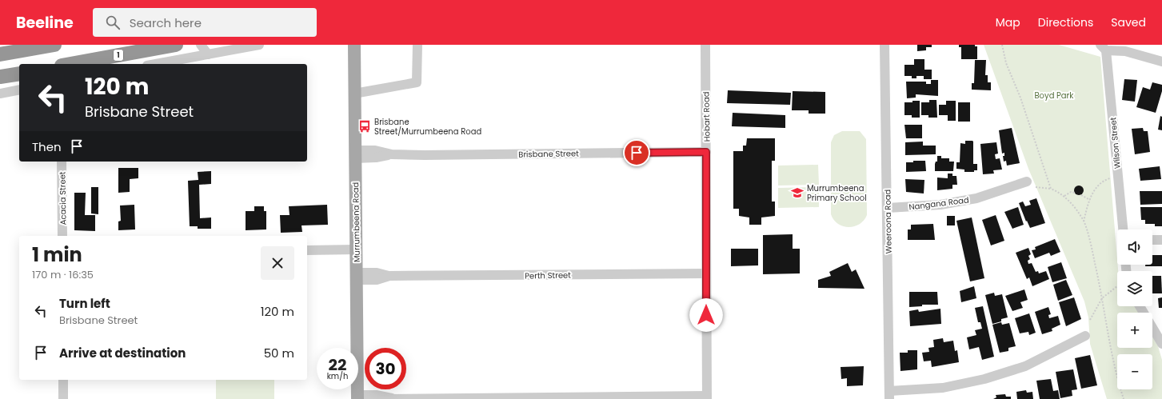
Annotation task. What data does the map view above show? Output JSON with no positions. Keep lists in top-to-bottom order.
{
  "streets": {
    "highway": ["1"],
    "main road": ["Murrumbeena Road"],
    "street": [
      "Hobart Road",
      "Wilson Street",
      "Brisbane Street",
      "Acacia Street",
      "Nangana Road",
      "Weeroona Road",
      "Perth Street"
    ]
  },
  "crossings": [
    ["Hobart Road", "Brisbane Street"],
    ["Hobart Road", "Perth Street"],
    ["Brisbane Street", "Murrumbeena Road"],
    ["Nangana Road", "Weeroona Road"],
    ["Murrumbeena Road", "Perth Street"]
  ],
  "parks": ["Boyd Park"],
  "places": {
    "bus stop": ["Brisbane Street/Murrumbeena Road"],
    "school or university": ["Murrumbeena Primary School"]
  },
  "page": {
    "header": "Beeline",
    "search": "Search here",
    "nav": ["Map", "Directions", "Saved"],
    "turn": ["120 m", "Brisbane Street"],
    "then": "Then",
    "map_buttons": ["+", "−"],
    "heading": ["1 min", "170 m · 16:35"],
    "list": [
      {
        "name": "Turn left",
        "note": "Brisbane Street",
        "value": "120 m"
      },
      {
        "name": "Arrive at destination",
        "value": "50 m"
      }
    ],
    "speed": "22 km/h",
    "limit": "30"
  }
}
